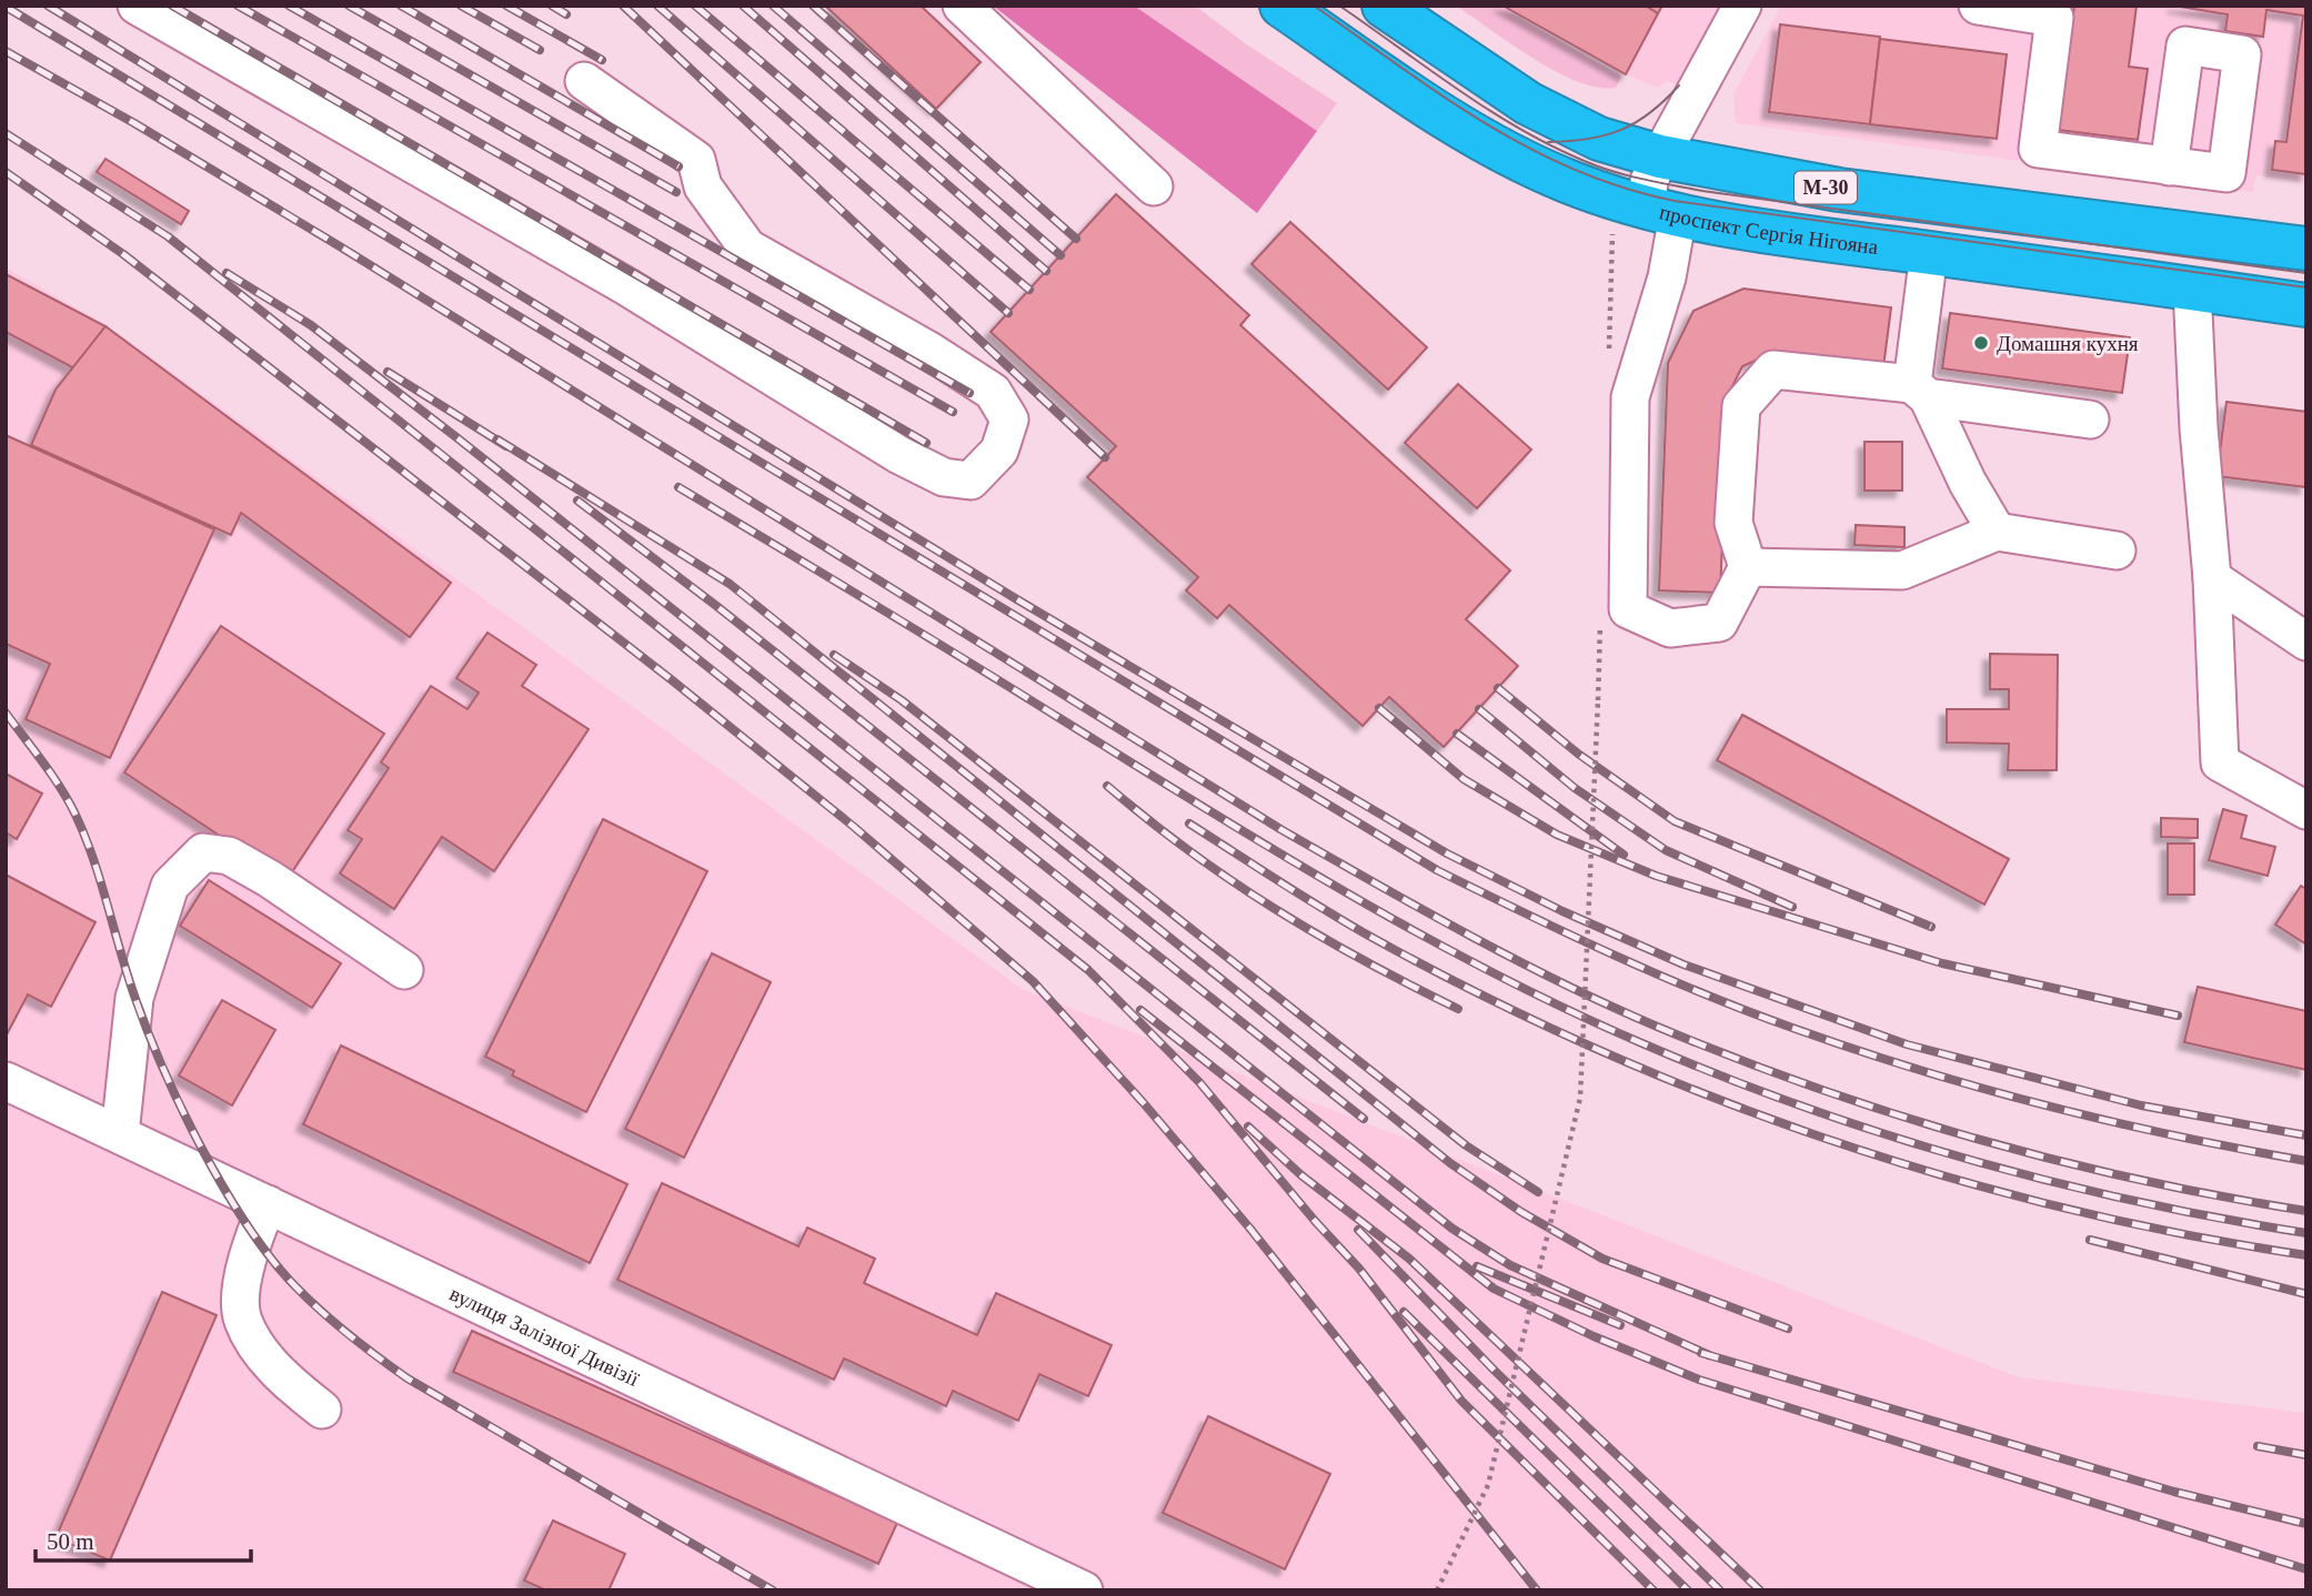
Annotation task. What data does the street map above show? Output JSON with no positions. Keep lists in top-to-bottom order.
{
  "streets": {
    "highway": ["М-30", "проспект Сергія Нігояна"],
    "street": ["вулиця Залізної Дивізії"]
  },
  "places": ["Домашня кухня"],
  "scale_bar": "50 m"
}
